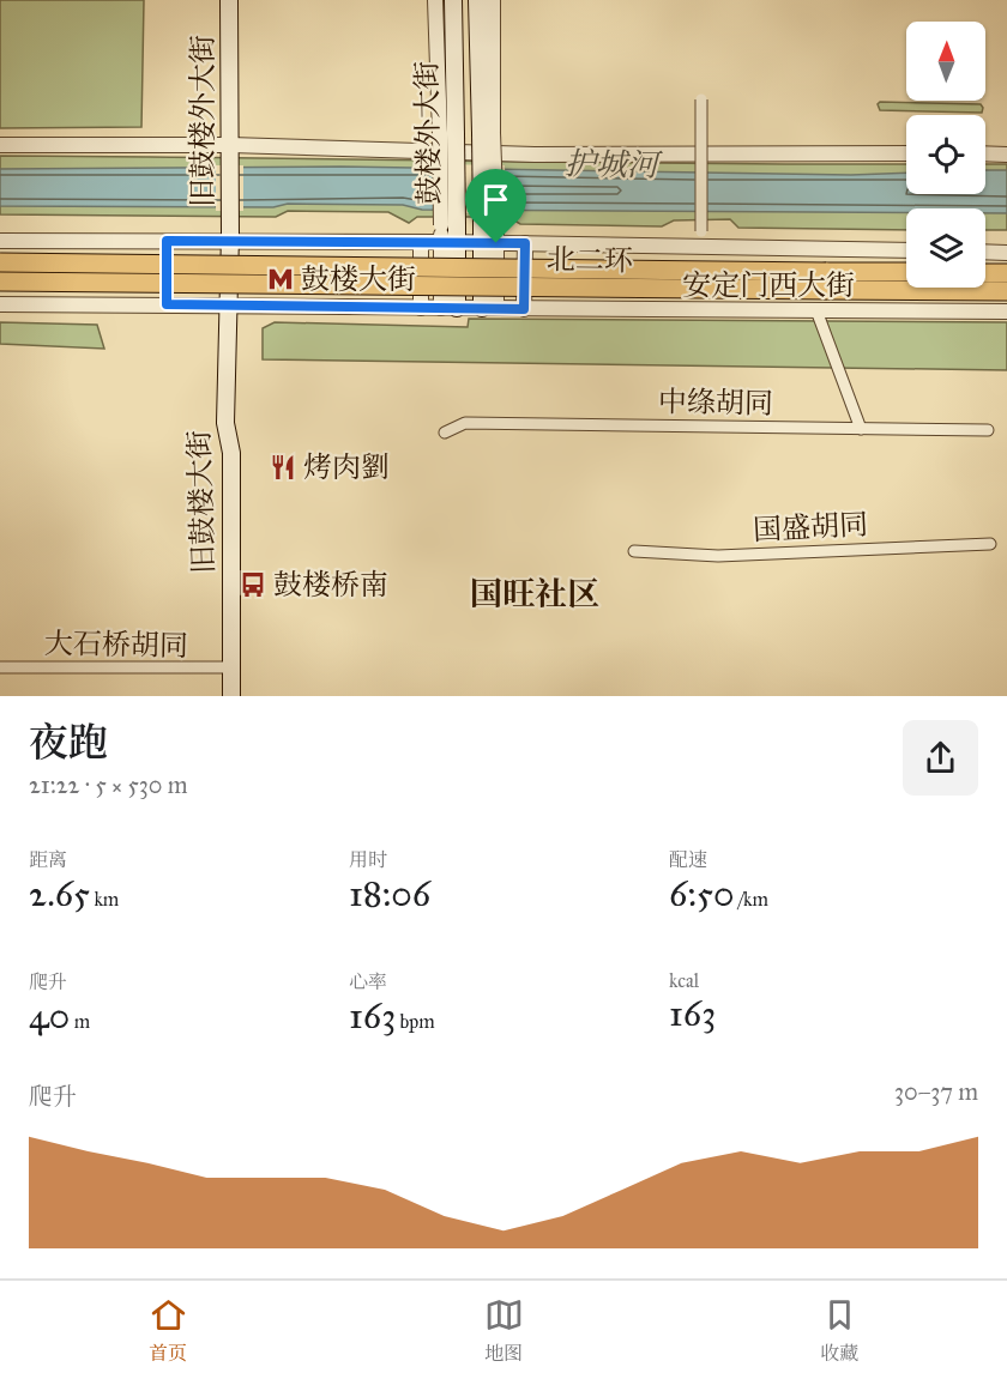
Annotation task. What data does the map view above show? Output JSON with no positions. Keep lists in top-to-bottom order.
{
  "streets": {
    "highway": ["北二环"],
    "main road": ["旧鼓楼外大街", "鼓楼外大街", "旧鼓楼大街"],
    "street": [
      "安定门西大街",
      "中绦胡同",
      "国盛胡同",
      "大石桥胡同"
    ]
  },
  "crossings": [
    ["旧鼓楼外大街", "安定门西大街"],
    ["旧鼓楼外大街", "旧鼓楼大街"],
    ["鼓楼外大街", "安定门西大街"],
    ["安定门西大街", "旧鼓楼大街"],
    ["旧鼓楼大街", "大石桥胡同"]
  ],
  "districts": ["国旺社区"],
  "water": ["护城河"],
  "places": {
    "metro station": ["鼓楼大街"],
    "restaurant": ["烤肉劉"],
    "bus stop": ["鼓楼桥南"]
  },
  "north": "top",
  "page": {
    "heading": ["夜跑", "21:22 · 5 × 530 m"],
    "stats": [
      ["距离", "2.65 km"],
      ["用时", "18:06"],
      ["配速", "6:50 /km"],
      ["爬升", "40 m"],
      ["心率", "163 bpm"],
      ["kcal", "163"]
    ],
    "chart": ["爬升", "30–37 m"],
    "tabs": ["首页", "地图", "收藏"]
  }
}
